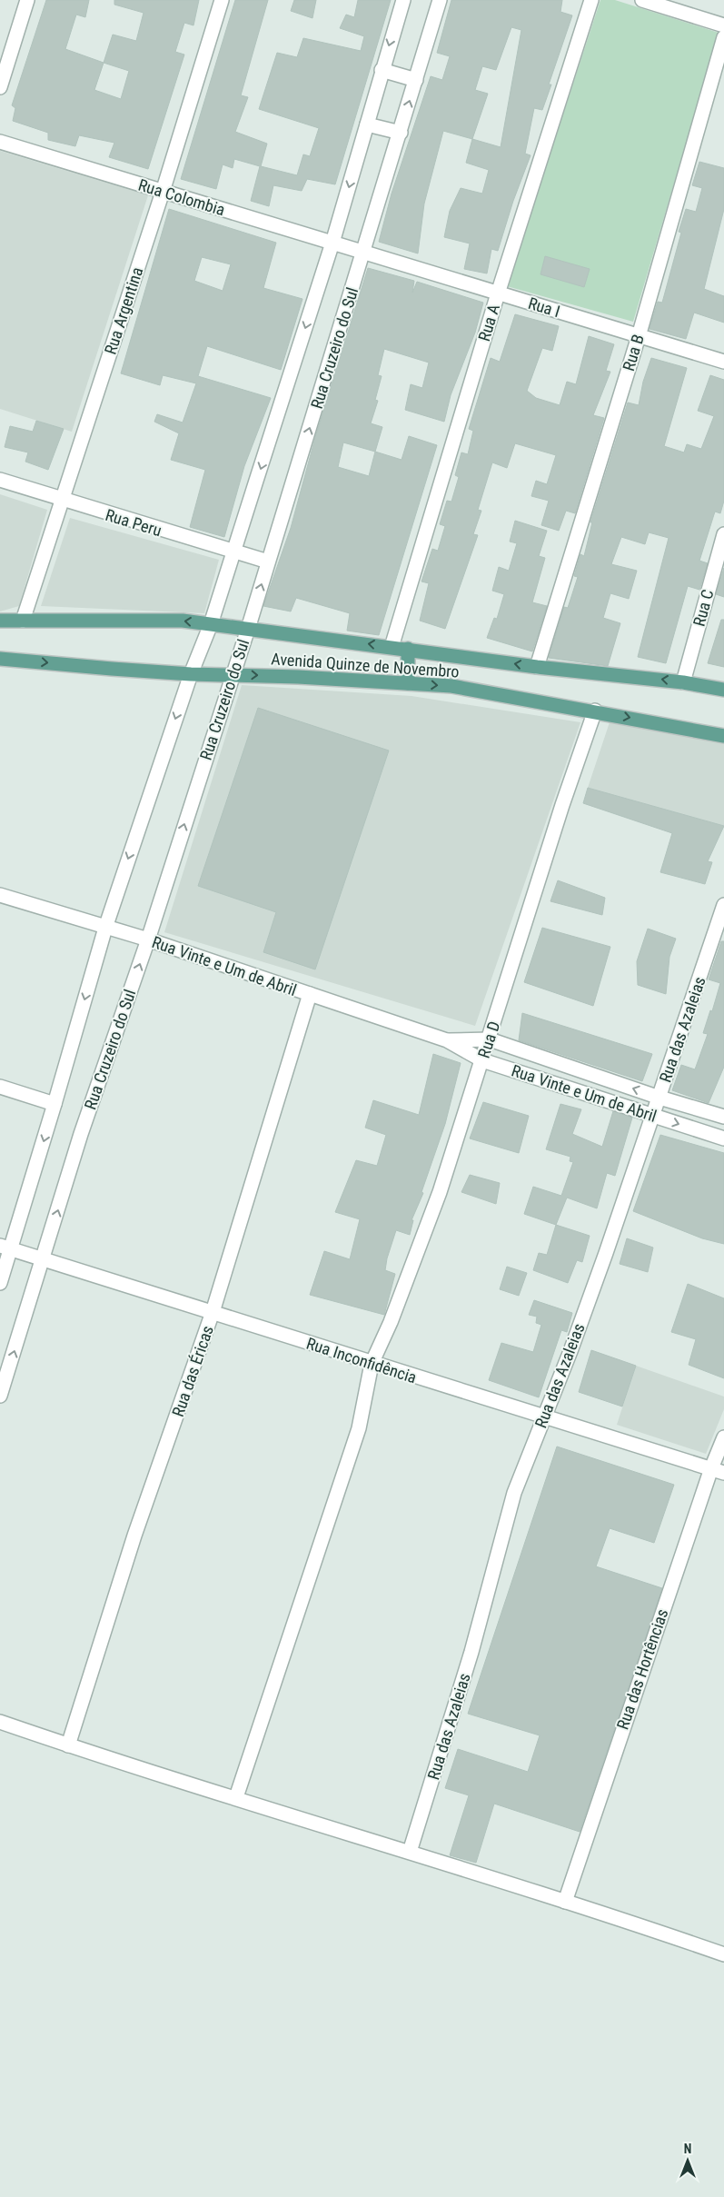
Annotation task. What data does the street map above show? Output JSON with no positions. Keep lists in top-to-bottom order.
{
  "streets": {
    "main road": ["Avenida Quinze de Novembro"],
    "street": [
      "Rua Colombia",
      "Rua I",
      "Rua Argentina",
      "Rua A",
      "Rua Cruzeiro do Sul",
      "Rua B",
      "Rua Peru",
      "Rua C",
      "Rua Vinte e Um de Abril",
      "Rua das Azaleias",
      "Rua D",
      "Rua Inconfidência",
      "Rua das Éricas",
      "Rua das Hortências"
    ]
  },
  "crossings": [
    ["Rua Colombia", "Rua I"],
    ["Rua Colombia", "Rua Argentina"],
    ["Rua Colombia", "Rua Cruzeiro do Sul"],
    ["Rua I", "Rua A"],
    ["Rua I", "Rua Cruzeiro do Sul"],
    ["Rua I", "Rua B"],
    ["Rua Argentina", "Rua Peru"],
    ["Rua Argentina", "Avenida Quinze de Novembro"],
    ["Rua A", "Avenida Quinze de Novembro"],
    ["Rua Cruzeiro do Sul", "Rua Peru"],
    ["Rua Cruzeiro do Sul", "Avenida Quinze de Novembro"],
    ["Rua Cruzeiro do Sul", "Rua Vinte e Um de Abril"],
    ["Rua Cruzeiro do Sul", "Rua Inconfidência"],
    ["Rua B", "Avenida Quinze de Novembro"],
    ["Rua C", "Avenida Quinze de Novembro"],
    ["Avenida Quinze de Novembro", "Rua D"],
    ["Rua Vinte e Um de Abril", "Rua das Azaleias"],
    ["Rua Vinte e Um de Abril", "Rua D"],
    ["Rua Vinte e Um de Abril", "Rua das Éricas"],
    ["Rua das Azaleias", "Rua Inconfidência"],
    ["Rua D", "Rua Inconfidência"],
    ["Rua Inconfidência", "Rua das Éricas"],
    ["Rua Inconfidência", "Rua das Hortências"]
  ],
  "north": "top"
}
